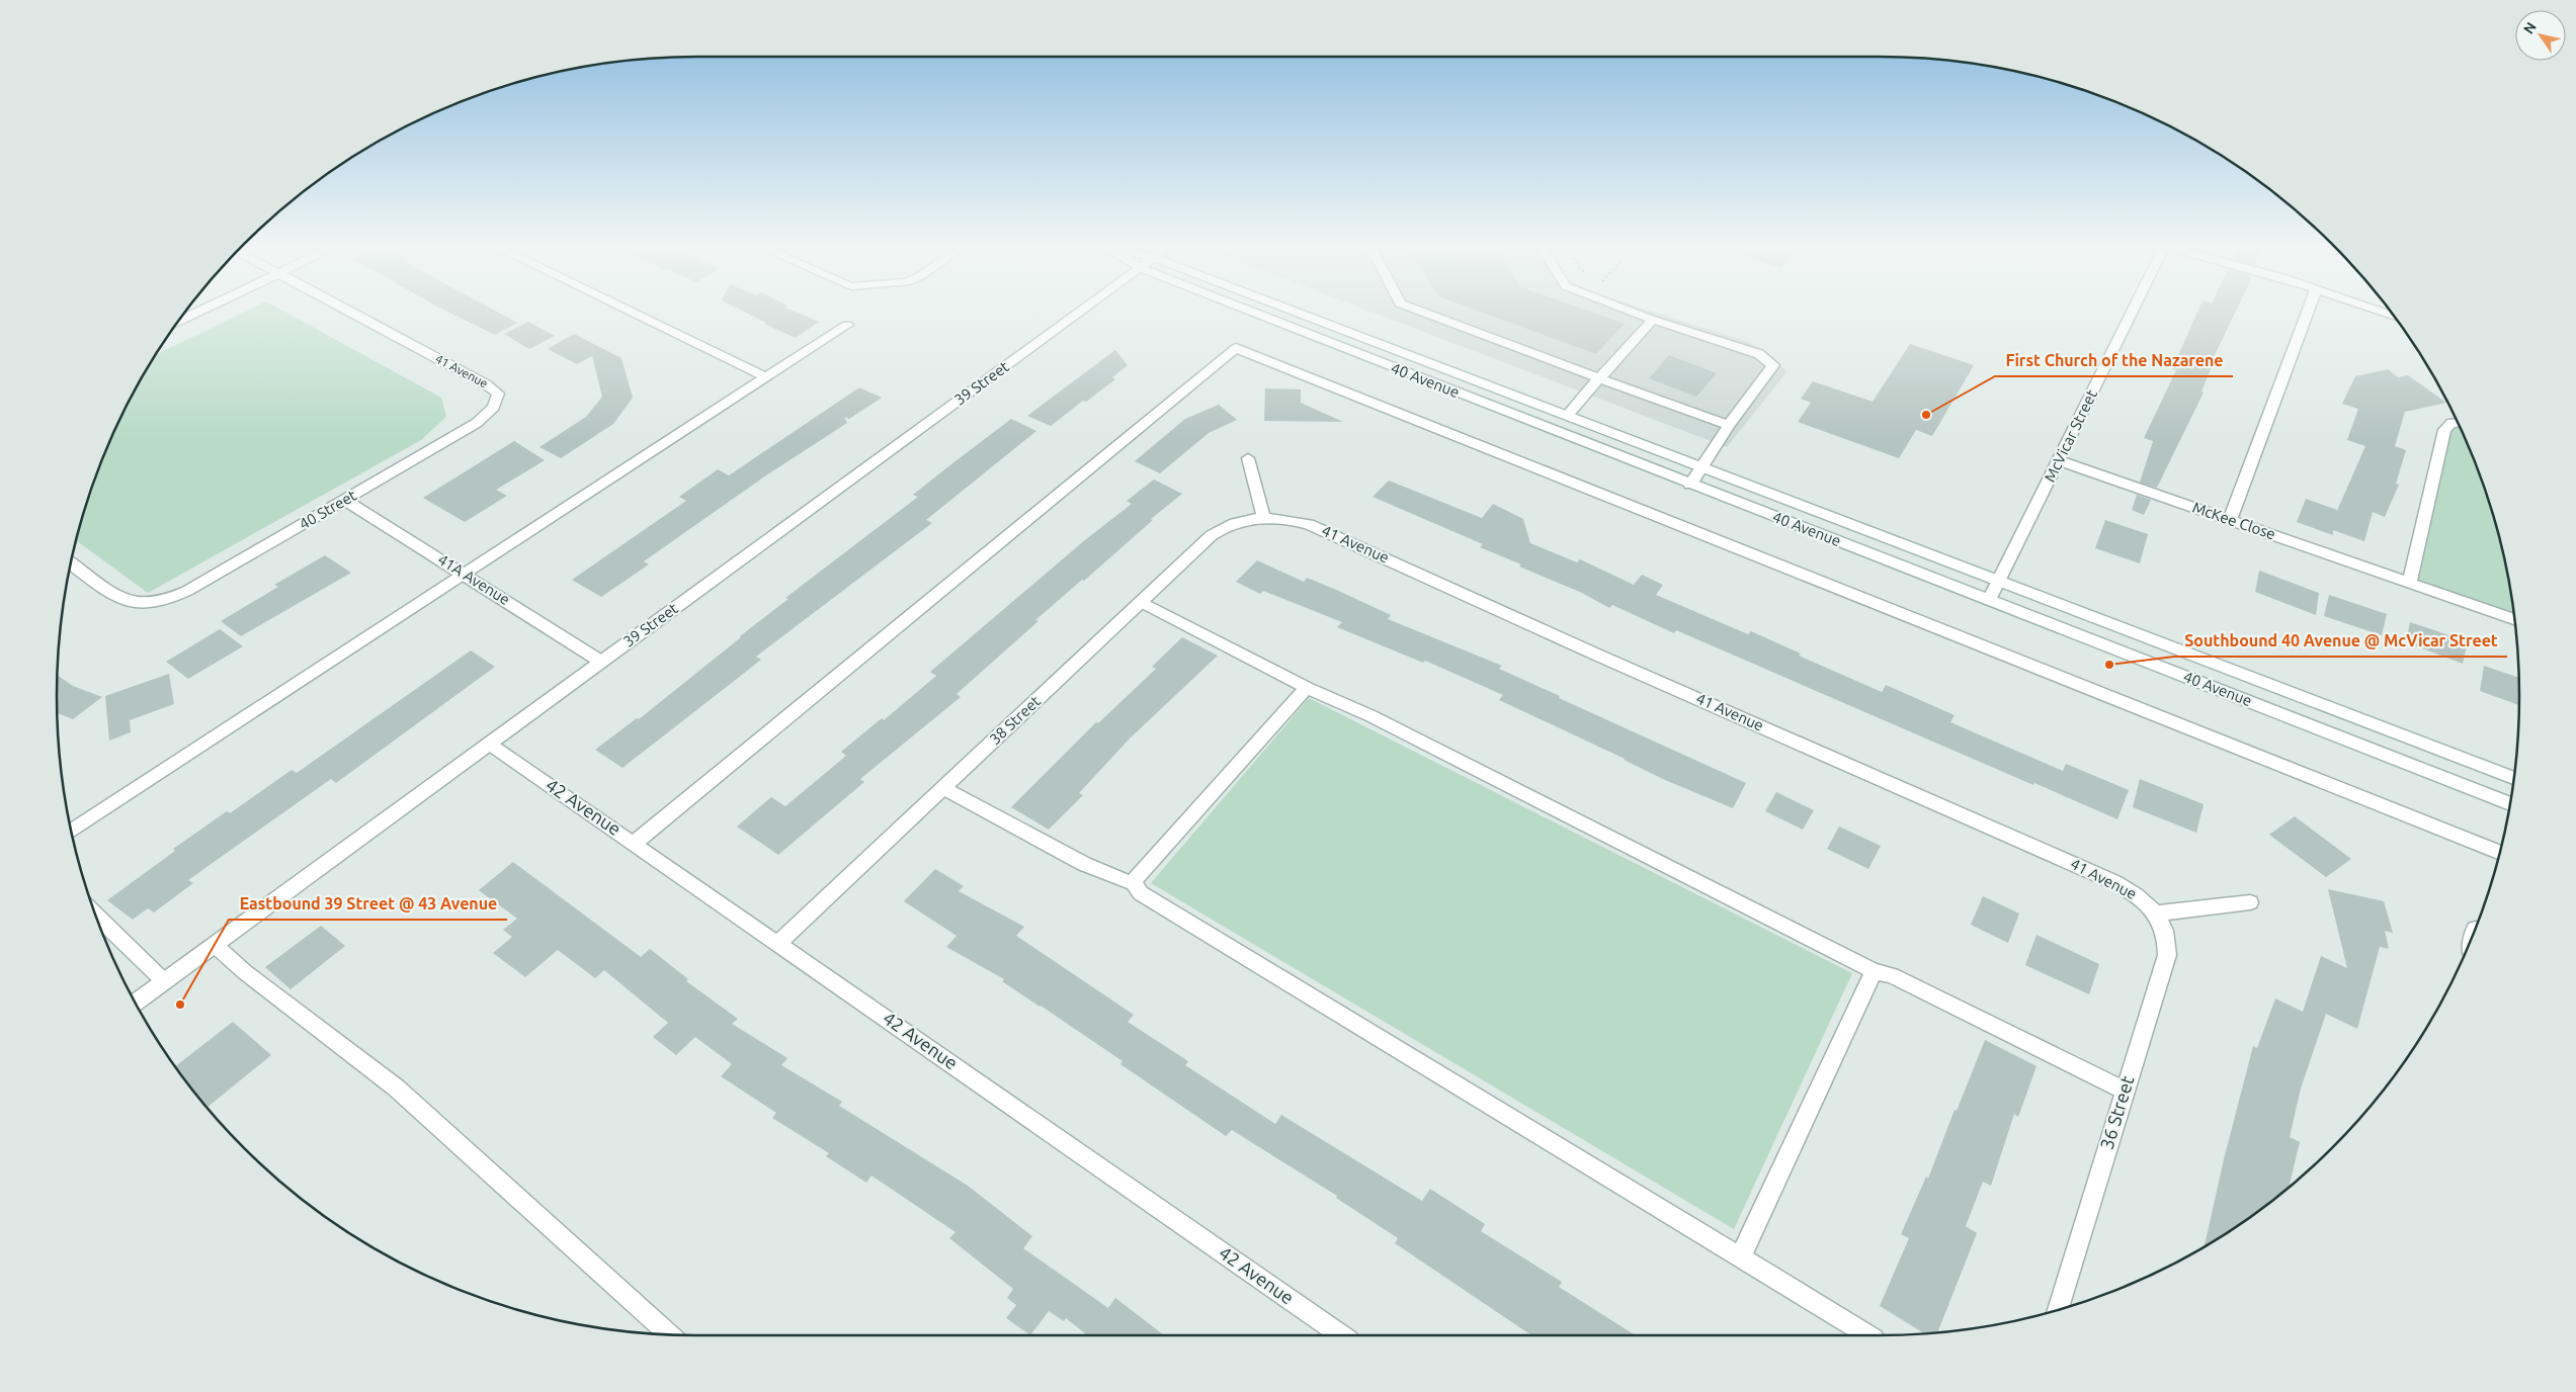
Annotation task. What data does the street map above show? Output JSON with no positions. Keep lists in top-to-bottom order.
{
  "streets": {
    "street": [
      "41 Avenue",
      "40 Avenue",
      "39 Street",
      "McVicar Street",
      "40 Street",
      "McKee Close",
      "41A Avenue",
      "38 Street",
      "42 Avenue",
      "36 Street"
    ]
  },
  "crossings": [
    ["41 Avenue", "40 Street"],
    ["41 Avenue", "38 Street"],
    ["41 Avenue", "36 Street"],
    ["40 Avenue", "McVicar Street"],
    ["39 Street", "41A Avenue"],
    ["39 Street", "42 Avenue"],
    ["McVicar Street", "McKee Close"],
    ["40 Street", "41A Avenue"],
    ["38 Street", "42 Avenue"]
  ],
  "places": ["First Church of the Nazarene", "Southbound 40 Avenue @ McVicar Street", "Eastbound 39 Street @ 43 Avenue"],
  "north": "top left"
}
